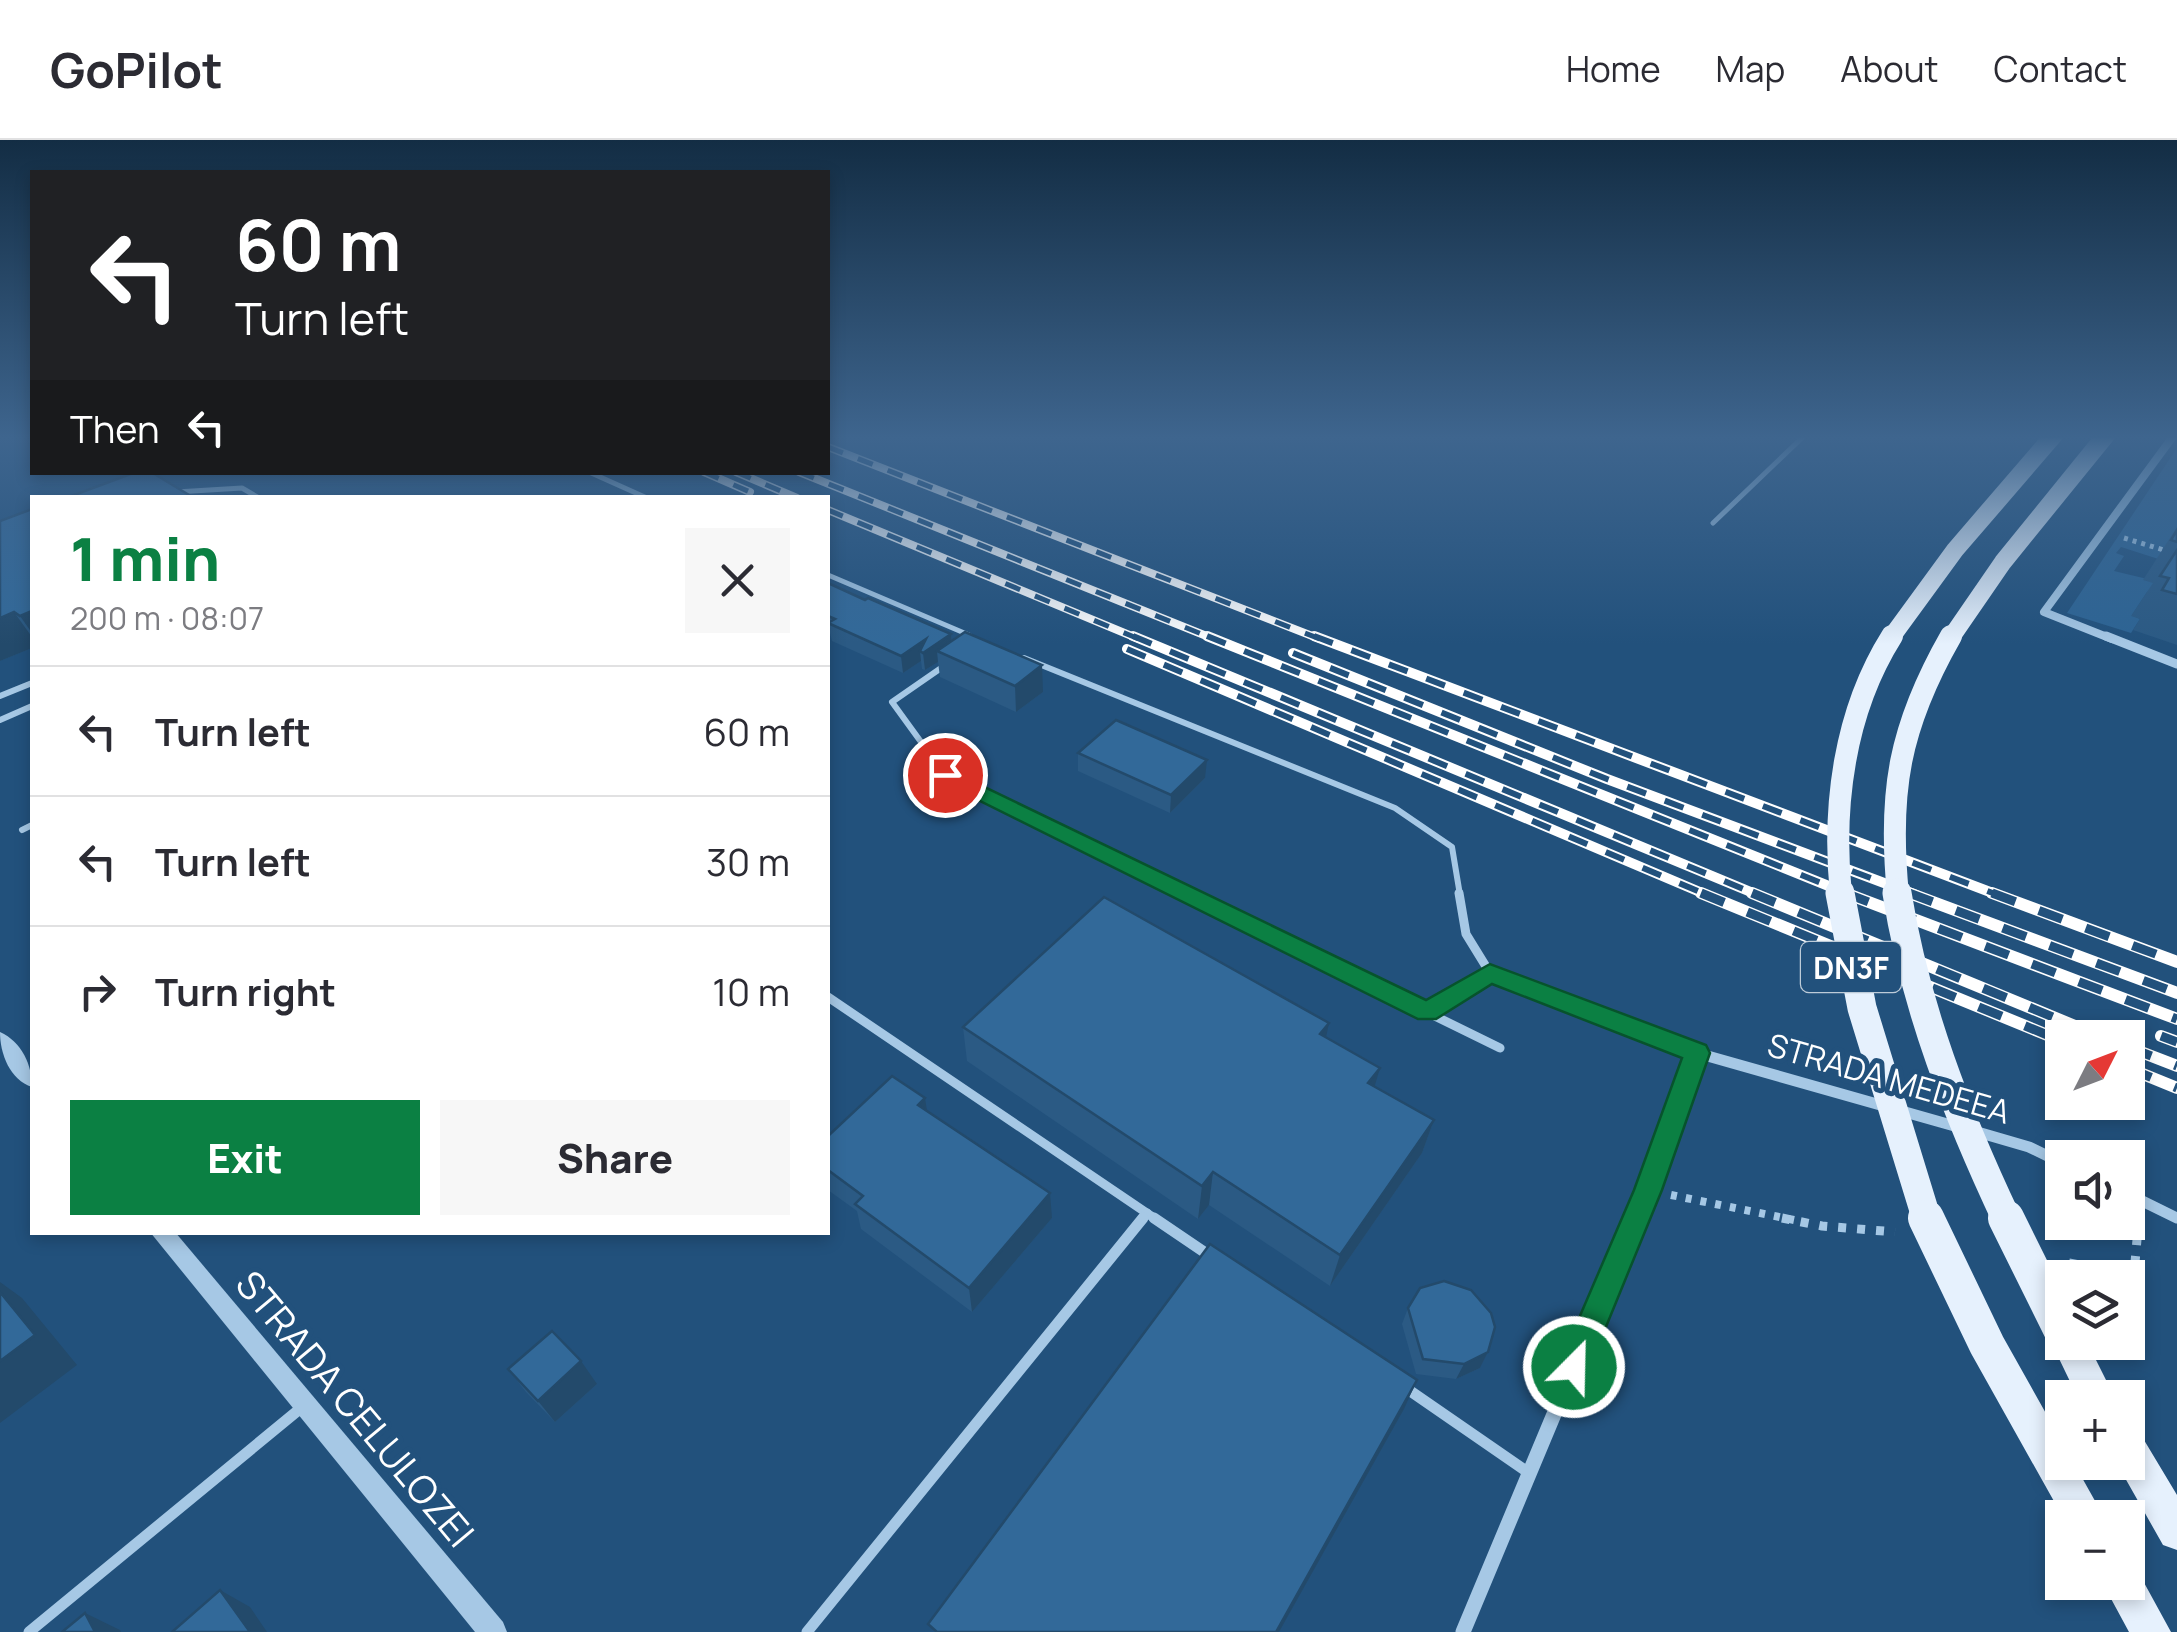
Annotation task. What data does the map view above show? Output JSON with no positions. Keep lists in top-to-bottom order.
{
  "streets": {
    "main road": ["DN3F"],
    "street": ["STRADA MEDEEA", "STRADA CELULOZEI"]
  },
  "north": "top right",
  "page": {
    "header": "GoPilot",
    "nav": [
      "Home",
      "Map",
      "About",
      "Contact"
    ],
    "turn": ["60 m", "Turn left"],
    "then": "Then",
    "heading": ["1 min", "200 m · 08:07"],
    "list": [
      {
        "name": "Turn left",
        "value": "60 m"
      },
      {
        "name": "Turn left",
        "value": "30 m"
      },
      {
        "name": "Turn right",
        "value": "10 m"
      }
    ],
    "map_buttons": ["+", "−"],
    "buttons": ["Exit", "Share"]
  }
}
